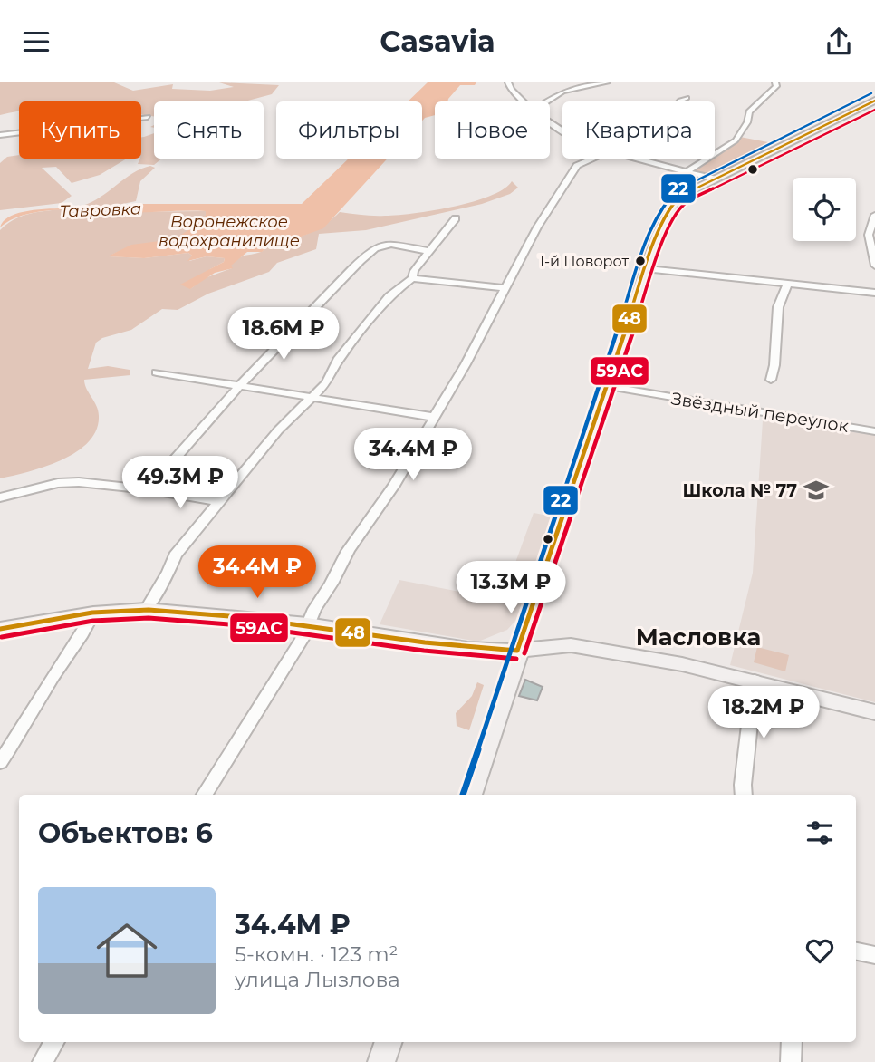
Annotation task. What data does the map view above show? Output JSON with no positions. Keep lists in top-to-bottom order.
{
  "streets": {
    "street": ["Звёздный переулок"]
  },
  "districts": ["Масловка"],
  "water": ["Тавровка", "Воронежское водохранилище"],
  "places": {
    "other": ["1-й Поворот"],
    "school or university": ["Школа № 77"]
  },
  "lines": ["transit line 22", "transit line 48", "transit line 59АС"],
  "page": {
    "header": "Casavia",
    "chip": [
      "Купить",
      "Снять",
      "Фильтры",
      "Новое",
      "Квартира"
    ],
    "price": [
      "18.6M ₽",
      "34.4M ₽",
      "49.3M ₽",
      "34.4M ₽",
      "13.3M ₽",
      "18.2M ₽"
    ],
    "heading": "Объектов: 6",
    "list": [
      {
        "name": "34.4M ₽",
        "note": "5-комн. · 123 m² · улица Лызлова"
      }
    ]
  }
}
